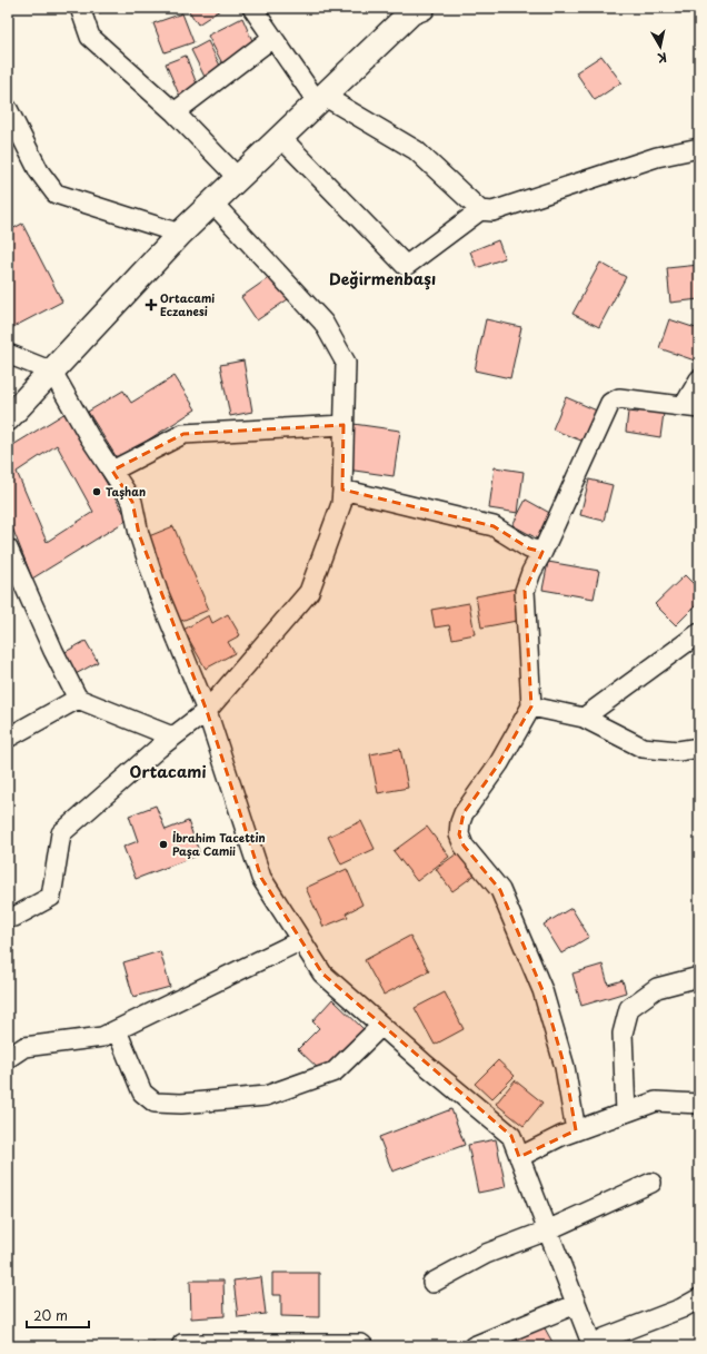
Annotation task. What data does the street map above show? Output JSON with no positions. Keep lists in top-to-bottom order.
{
  "districts": ["Değirmenbaşı", "Ortacami"],
  "places": {
    "health": ["Ortacami Eczanesi"],
    "other": ["Taşhan", "İbrahim Tacettin Paşa Camii"]
  },
  "scale_bar": "20 m",
  "north": "bottom"
}
